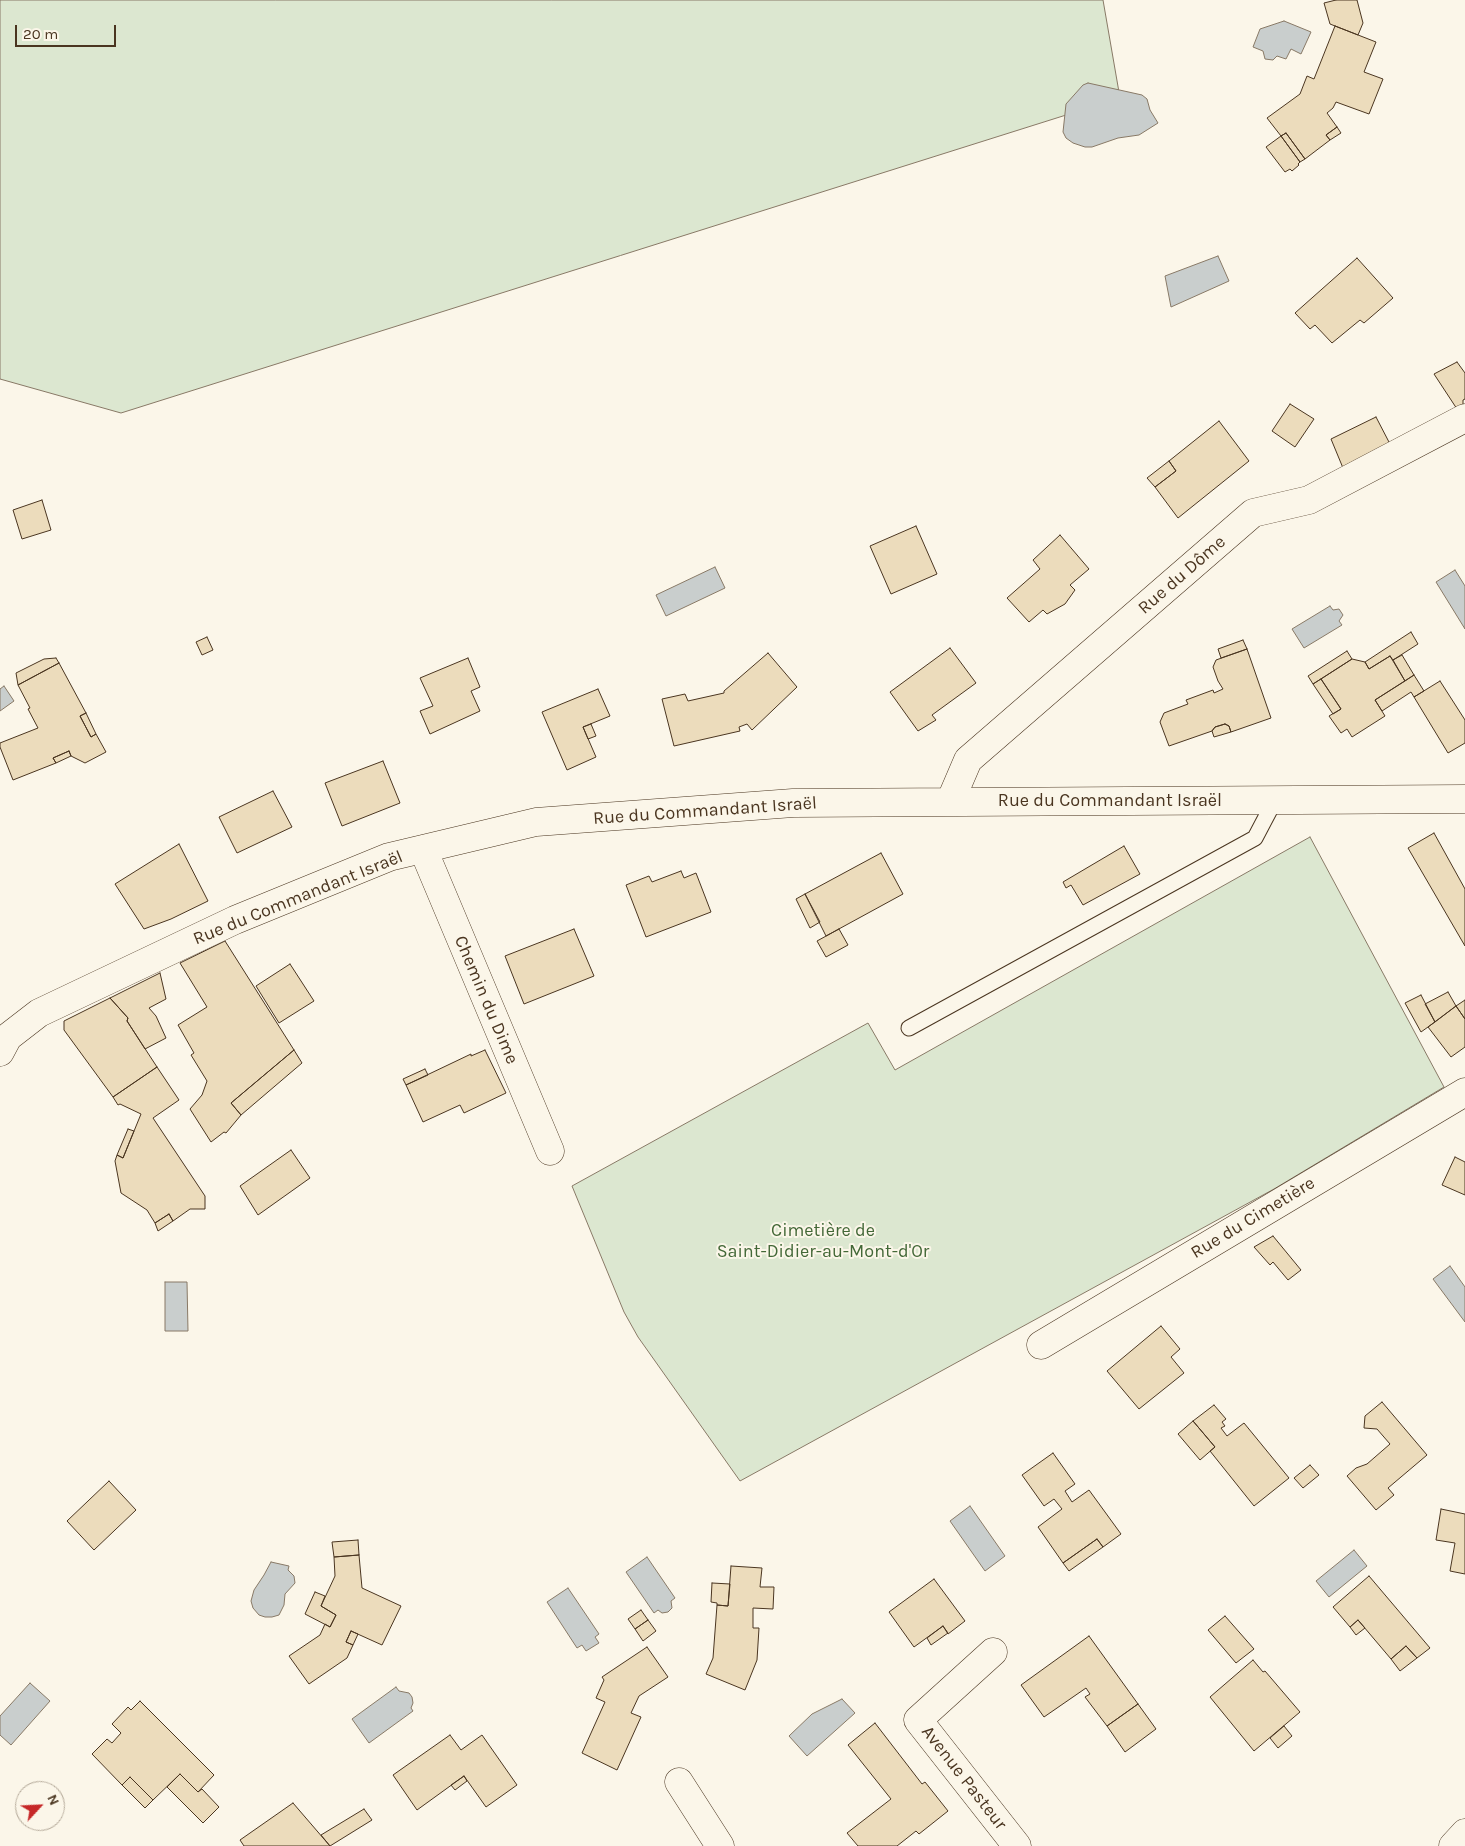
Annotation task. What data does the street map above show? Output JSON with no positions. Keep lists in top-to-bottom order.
{
  "streets": {
    "street": [
      "Rue du Dôme",
      "Rue du Commandant Israël",
      "Chemin du Dime",
      "Rue du Cimetière",
      "Avenue Pasteur"
    ]
  },
  "crossings": [
    ["Rue du Dôme", "Rue du Commandant Israël"],
    ["Rue du Commandant Israël", "Chemin du Dime"]
  ],
  "parks": ["Cimetière de Saint-Didier-au-Mont-d'Or"],
  "scale_bar": "20 m",
  "north": "top right"
}
